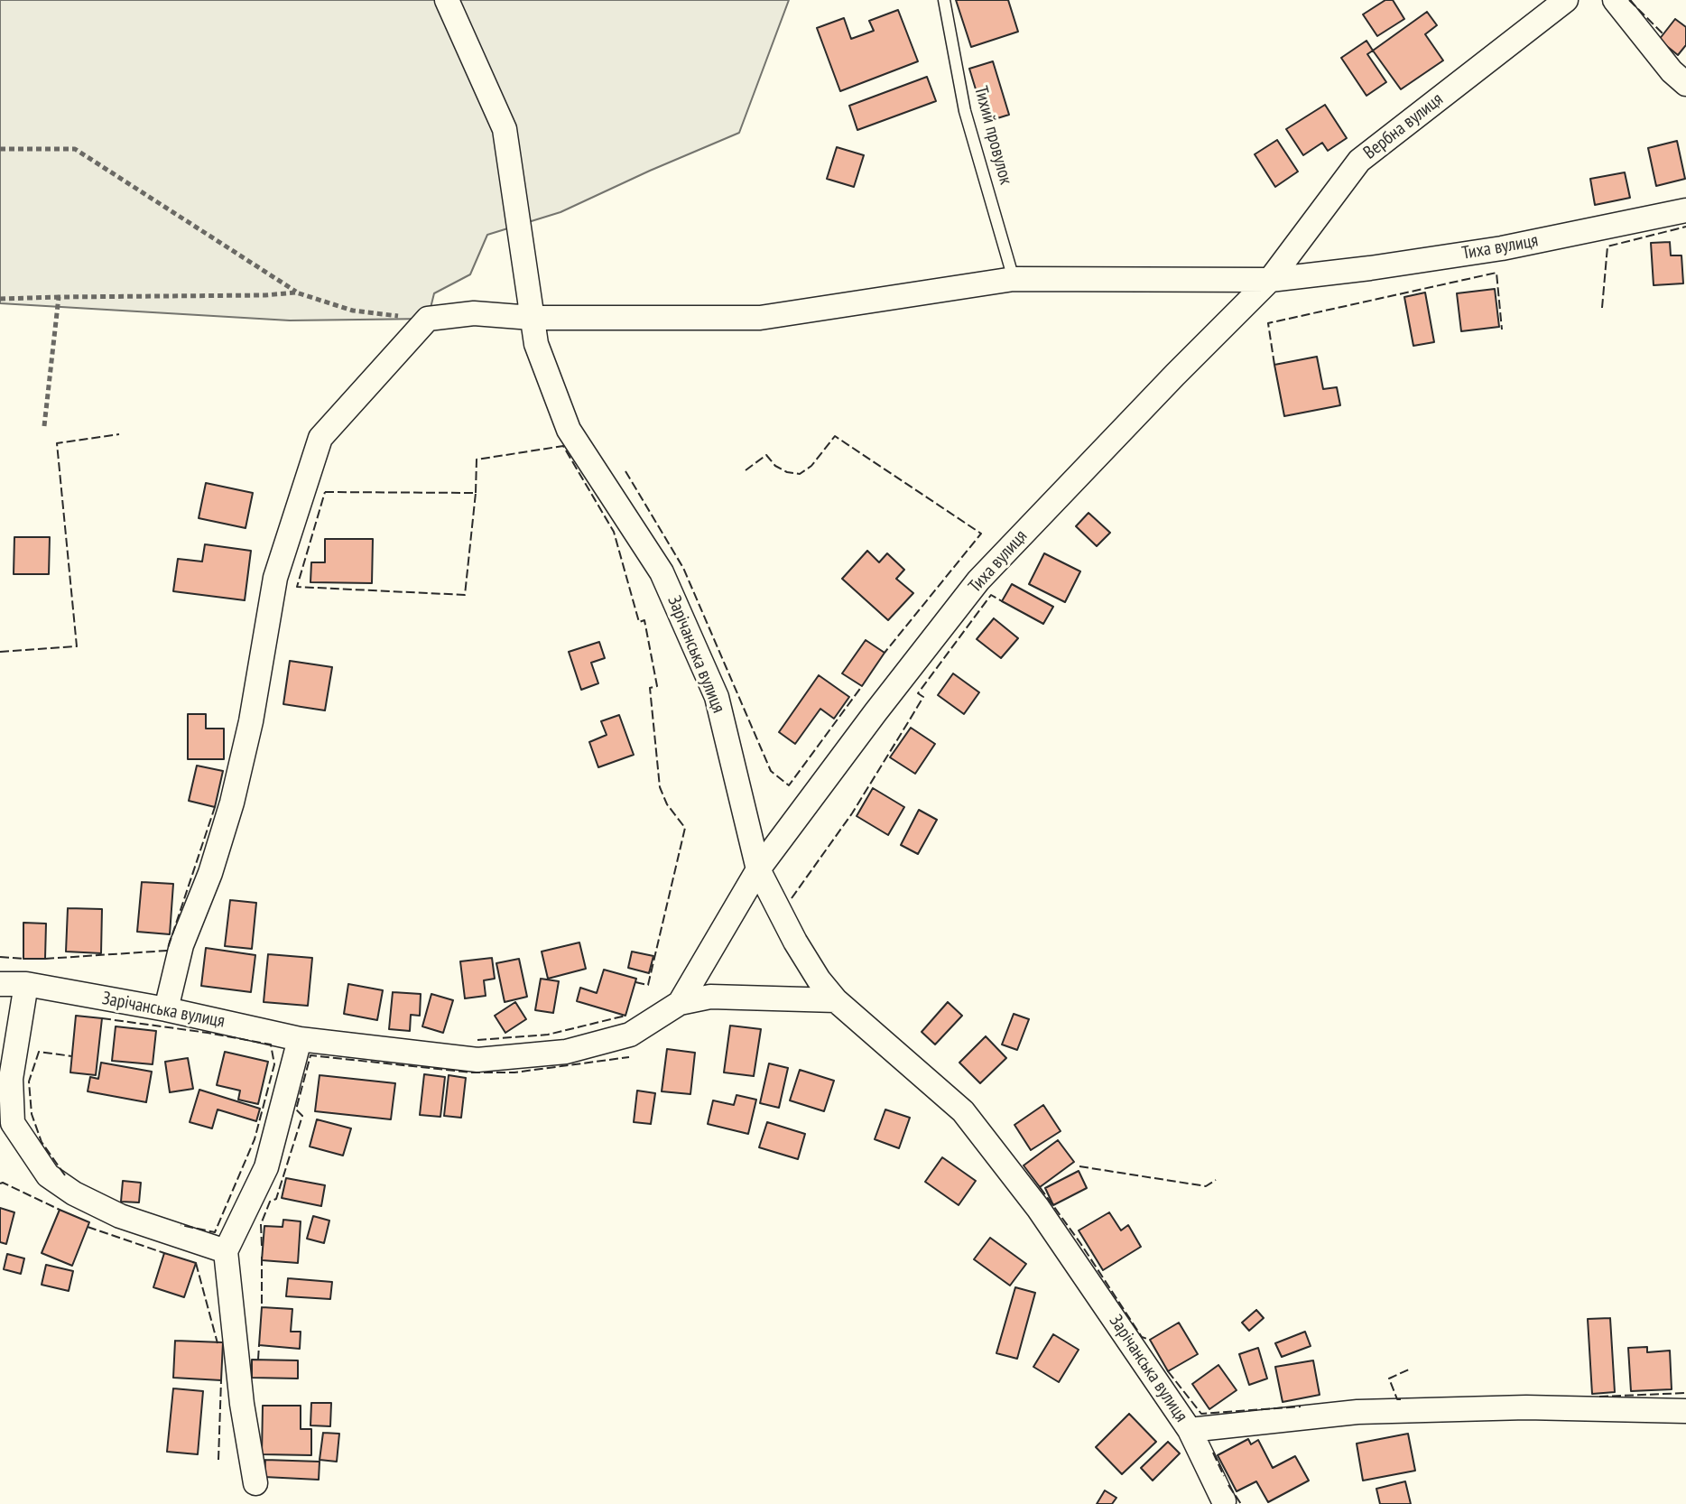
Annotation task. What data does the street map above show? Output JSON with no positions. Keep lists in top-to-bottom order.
{
  "streets": {
    "street": ["Вербна вулиця", "Тиха вулиця", "Зарічанська вулиця"],
    "lane": ["Тихий провулок"]
  },
  "crossings": [
    ["Вербна вулиця", "Тиха вулиця"],
    ["Тихий провулок", "Тиха вулиця"],
    ["Тиха вулиця", "Зарічанська вулиця"]
  ]
}
